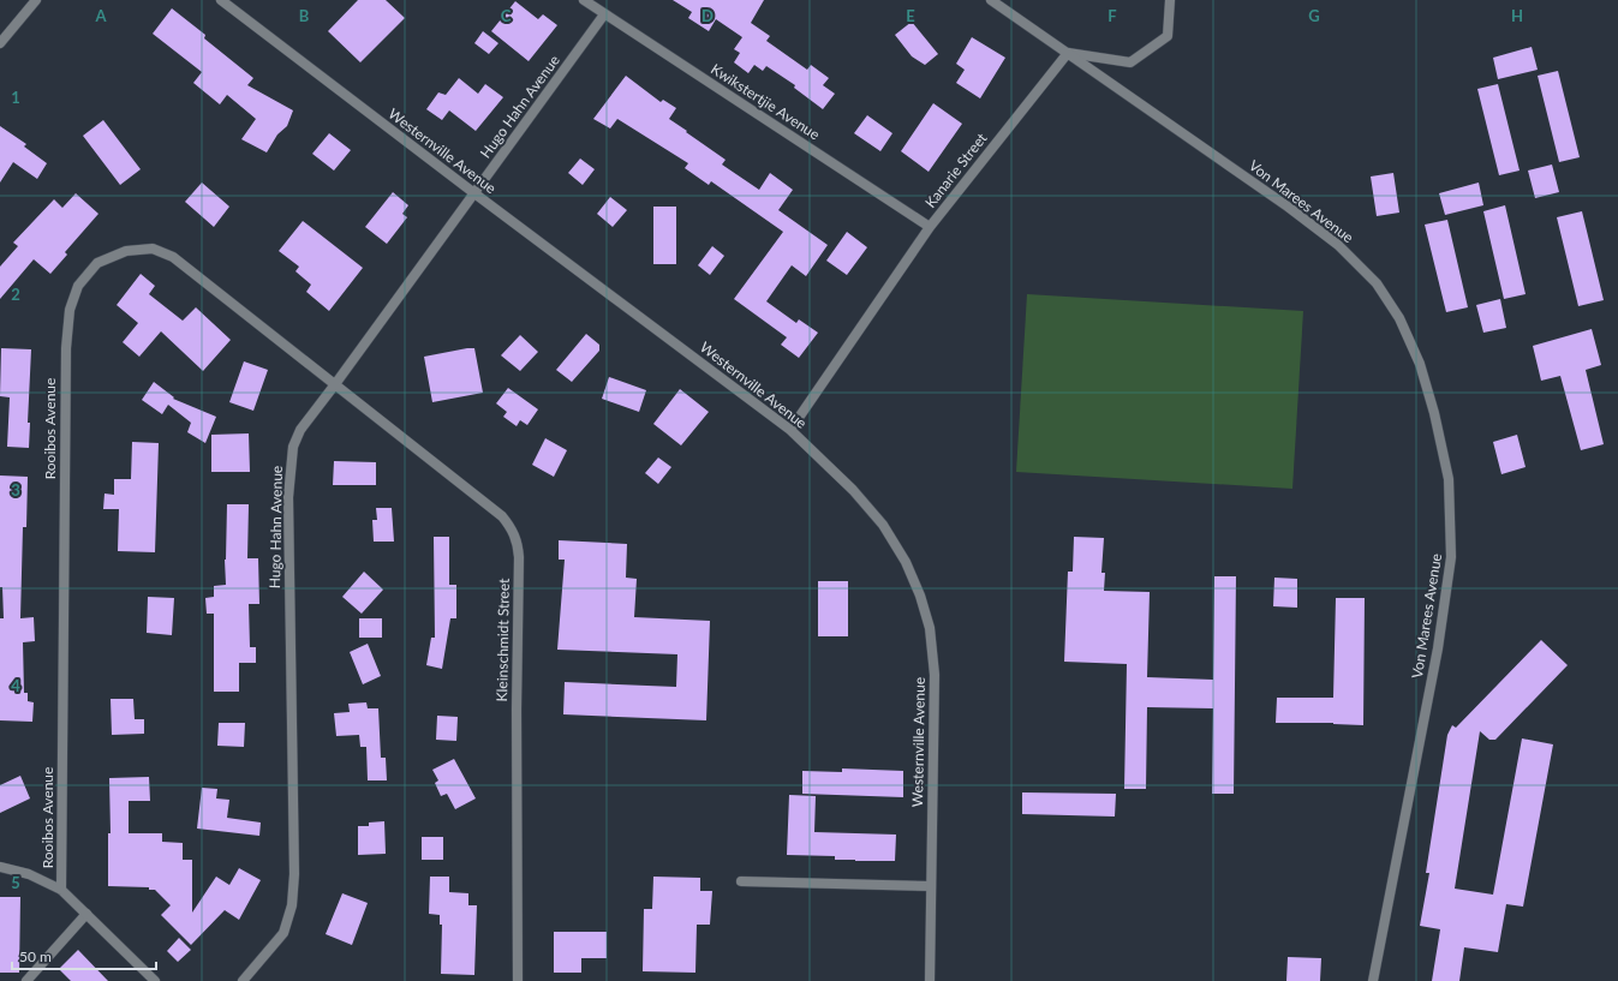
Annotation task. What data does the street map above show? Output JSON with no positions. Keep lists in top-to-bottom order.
{
  "streets": {
    "street": [
      "Kwikstertjie Avenue",
      "Hugo Hahn Avenue",
      "Westernville Avenue",
      "Kanarie Street",
      "Von Marees Avenue",
      "Rooibos Avenue",
      "Kleinschmidt Street"
    ]
  },
  "crossings": [
    ["Kwikstertjie Avenue", "Hugo Hahn Avenue"],
    ["Kwikstertjie Avenue", "Kanarie Street"],
    ["Hugo Hahn Avenue", "Westernville Avenue"],
    ["Hugo Hahn Avenue", "Rooibos Avenue"],
    ["Hugo Hahn Avenue", "Kleinschmidt Street"],
    ["Westernville Avenue", "Kanarie Street"],
    ["Kanarie Street", "Von Marees Avenue"],
    ["Rooibos Avenue", "Kleinschmidt Street"]
  ],
  "scale_bar": "50 m",
  "grid": {
    "columns": [
      "A",
      "B",
      "C",
      "D",
      "E",
      "F",
      "G",
      "H"
    ],
    "rows": [
      "1",
      "2",
      "3",
      "4",
      "5"
    ]
  }
}
